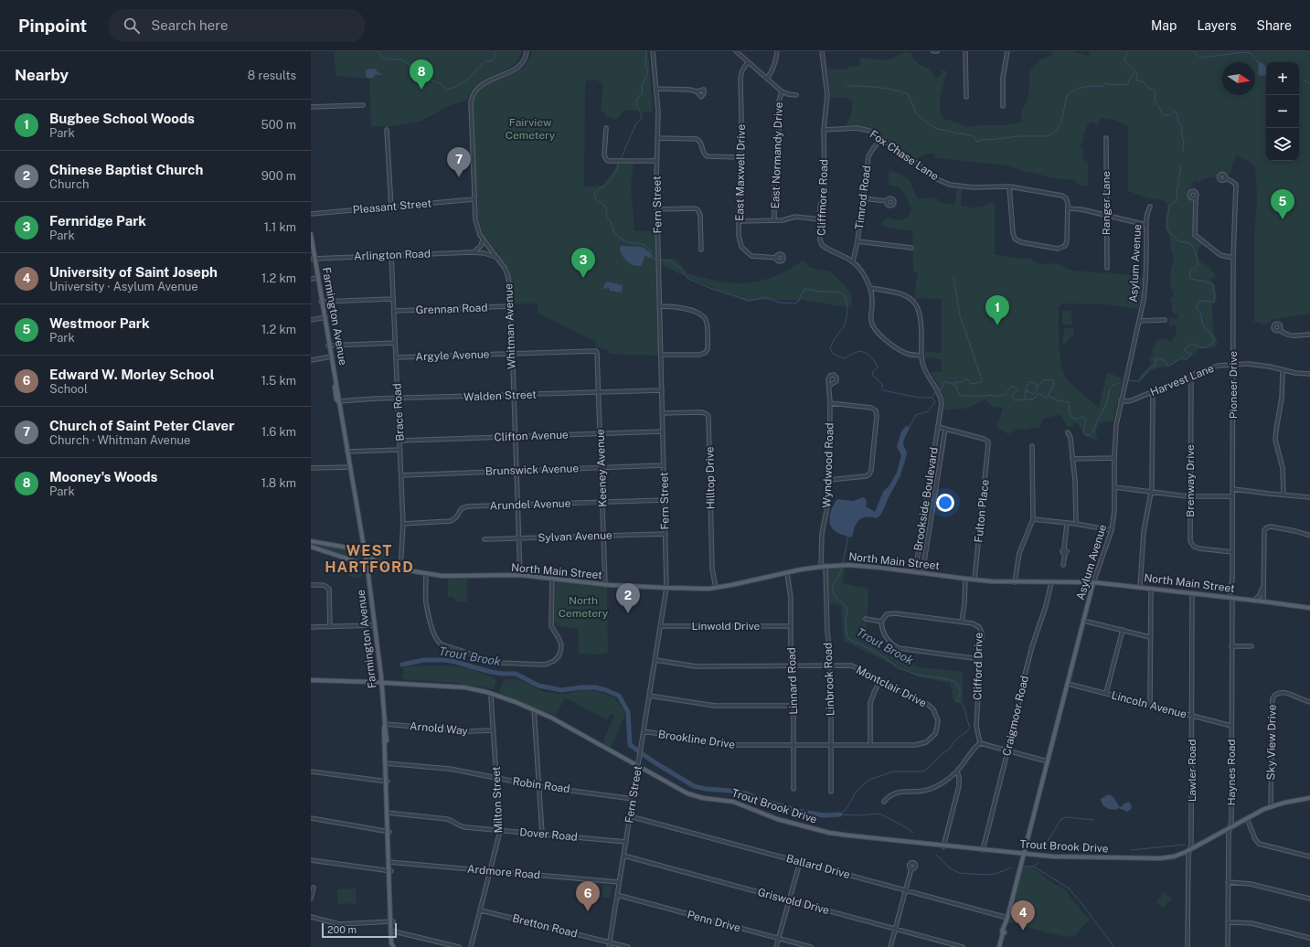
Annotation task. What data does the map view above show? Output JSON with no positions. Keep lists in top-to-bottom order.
{
  "streets": {
    "main road": [
      "Asylum Avenue",
      "Farmington Avenue",
      "North Main Street",
      "Trout Brook Drive"
    ],
    "street": [
      "East Normandy Drive",
      "Fox Chase Lane",
      "East Maxwell Drive",
      "Cliffmore Road",
      "Timrod Road",
      "Ranger Lane",
      "Fern Street",
      "Pleasant Street",
      "Arlington Road",
      "Grennan Road",
      "Whitman Avenue",
      "Argyle Avenue",
      "Harvest Lane",
      "Pioneer Drive",
      "Walden Street",
      "Brace Road",
      "Clifton Avenue",
      "Wyndwood Road",
      "Keeney Avenue",
      "Brunswick Avenue",
      "Hilltop Drive",
      "Brenway Drive",
      "Brookside Boulevard",
      "Arundel Avenue",
      "Fulton Place",
      "Sylvan Avenue",
      "Linwold Drive",
      "Clifford Drive",
      "Linbrook Road",
      "Linnard Road",
      "Montclair Drive",
      "Lincoln Avenue",
      "Craigmoor Road",
      "Arnold Way",
      "Brookline Drive",
      "Sky View Drive",
      "Lawler Road",
      "Haynes Road",
      "Robin Road",
      "Milton Street",
      "Dover Road",
      "Ballard Drive",
      "Ardmore Road",
      "Griswold Drive",
      "Penn Drive",
      "Bretton Road"
    ]
  },
  "crossings": [
    ["Fox Chase Lane", "Cliffmore Road"],
    ["Fox Chase Lane", "Timrod Road"],
    ["Cliffmore Road", "Timrod Road"],
    ["Cliffmore Road", "Brookside Boulevard"],
    ["Fern Street", "Walden Street"],
    ["Fern Street", "Clifton Avenue"],
    ["Fern Street", "Brunswick Avenue"],
    ["Fern Street", "Hilltop Drive"],
    ["Fern Street", "Arundel Avenue"],
    ["Fern Street", "Sylvan Avenue"],
    ["Fern Street", "North Main Street"],
    ["Fern Street", "Linwold Drive"],
    ["Fern Street", "Montclair Drive"],
    ["Fern Street", "Brookline Drive"],
    ["Fern Street", "Robin Road"],
    ["Fern Street", "Trout Brook Drive"],
    ["Fern Street", "Dover Road"],
    ["Fern Street", "Ballard Drive"],
    ["Fern Street", "Ardmore Road"],
    ["Fern Street", "Griswold Drive"],
    ["Fern Street", "Penn Drive"],
    ["Fern Street", "Bretton Road"],
    ["Pleasant Street", "Whitman Avenue"],
    ["Arlington Road", "Farmington Avenue"],
    ["Arlington Road", "Whitman Avenue"],
    ["Arlington Road", "Brace Road"],
    ["Asylum Avenue", "Harvest Lane"],
    ["Asylum Avenue", "North Main Street"],
    ["Asylum Avenue", "Lincoln Avenue"],
    ["Asylum Avenue", "Trout Brook Drive"],
    ["Asylum Avenue", "Ballard Drive"],
    ["Grennan Road", "Whitman Avenue"],
    ["Grennan Road", "Brace Road"],
    ["Farmington Avenue", "Walden Street"],
    ["Farmington Avenue", "North Main Street"],
    ["Farmington Avenue", "Arnold Way"],
    ["Farmington Avenue", "Robin Road"],
    ["Farmington Avenue", "Trout Brook Drive"],
    ["Farmington Avenue", "Dover Road"],
    ["Farmington Avenue", "Ardmore Road"],
    ["Whitman Avenue", "Argyle Avenue"],
    ["Whitman Avenue", "Walden Street"],
    ["Whitman Avenue", "Clifton Avenue"],
    ["Whitman Avenue", "Brunswick Avenue"],
    ["Whitman Avenue", "Arundel Avenue"],
    ["Whitman Avenue", "Sylvan Avenue"],
    ["Whitman Avenue", "North Main Street"],
    ["Argyle Avenue", "Brace Road"],
    ["Argyle Avenue", "Keeney Avenue"],
    ["Harvest Lane", "Pioneer Drive"],
    ["Harvest Lane", "Brenway Drive"],
    ["Pioneer Drive", "Brenway Drive"],
    ["Pioneer Drive", "North Main Street"],
    ["Pioneer Drive", "Haynes Road"],
    ["Walden Street", "Brace Road"],
    ["Walden Street", "Keeney Avenue"],
    ["Brace Road", "Clifton Avenue"],
    ["Brace Road", "Brunswick Avenue"],
    ["Brace Road", "Arundel Avenue"],
    ["Brace Road", "North Main Street"],
    ["Clifton Avenue", "Keeney Avenue"],
    ["Wyndwood Road", "North Main Street"],
    ["Wyndwood Road", "Linbrook Road"],
    ["Keeney Avenue", "Brunswick Avenue"],
    ["Keeney Avenue", "Arundel Avenue"],
    ["Keeney Avenue", "Sylvan Avenue"],
    ["Keeney Avenue", "North Main Street"],
    ["Hilltop Drive", "North Main Street"],
    ["Brookside Boulevard", "Fulton Place"],
    ["Brookside Boulevard", "North Main Street"],
    ["Fulton Place", "North Main Street"],
    ["North Main Street", "Linbrook Road"],
    ["North Main Street", "Linnard Road"],
    ["North Main Street", "Craigmoor Road"],
    ["North Main Street", "Lawler Road"],
    ["North Main Street", "Haynes Road"],
    ["Linwold Drive", "Linnard Road"],
    ["Linbrook Road", "Montclair Drive"],
    ["Linnard Road", "Montclair Drive"],
    ["Linnard Road", "Brookline Drive"],
    ["Montclair Drive", "Brookline Drive"],
    ["Lincoln Avenue", "Lawler Road"],
    ["Lincoln Avenue", "Haynes Road"],
    ["Craigmoor Road", "Trout Brook Drive"],
    ["Arnold Way", "Milton Street"],
    ["Sky View Drive", "Trout Brook Drive"],
    ["Lawler Road", "Trout Brook Drive"],
    ["Haynes Road", "Trout Brook Drive"],
    ["Robin Road", "Milton Street"],
    ["Milton Street", "Trout Brook Drive"],
    ["Milton Street", "Dover Road"],
    ["Milton Street", "Ardmore Road"],
    ["Milton Street", "Bretton Road"]
  ],
  "districts": ["WEST HARTFORD"],
  "water": ["Trout Brook"],
  "parks": ["Fairview Cemetery", "North Cemetery"],
  "scale_bar": "200 m",
  "north": "right",
  "page": {
    "header": "Pinpoint",
    "search": "Search here",
    "nav": ["Map", "Layers", "Share"],
    "heading": ["Nearby", "8 results"],
    "pins": [
      "8",
      "7",
      "5",
      "3",
      "1",
      "2",
      "6",
      "4"
    ],
    "map_buttons": ["+", "−"],
    "list": [
      {
        "mark": "1",
        "name": "Bugbee School Woods",
        "note": "Park",
        "value": "500 m"
      },
      {
        "mark": "2",
        "name": "Chinese Baptist Church",
        "note": "Church",
        "value": "900 m"
      },
      {
        "mark": "3",
        "name": "Fernridge Park",
        "note": "Park",
        "value": "1.1 km"
      },
      {
        "mark": "4",
        "name": "University of Saint Joseph",
        "note": "University · Asylum Avenue",
        "value": "1.2 km"
      },
      {
        "mark": "5",
        "name": "Westmoor Park",
        "note": "Park",
        "value": "1.2 km"
      },
      {
        "mark": "6",
        "name": "Edward W. Morley School",
        "note": "School",
        "value": "1.5 km"
      },
      {
        "mark": "7",
        "name": "Church of Saint Peter Claver",
        "note": "Church · Whitman Avenue",
        "value": "1.6 km"
      },
      {
        "mark": "8",
        "name": "Mooney's Woods",
        "note": "Park",
        "value": "1.8 km"
      }
    ],
    "scale": "200 m"
  }
}
